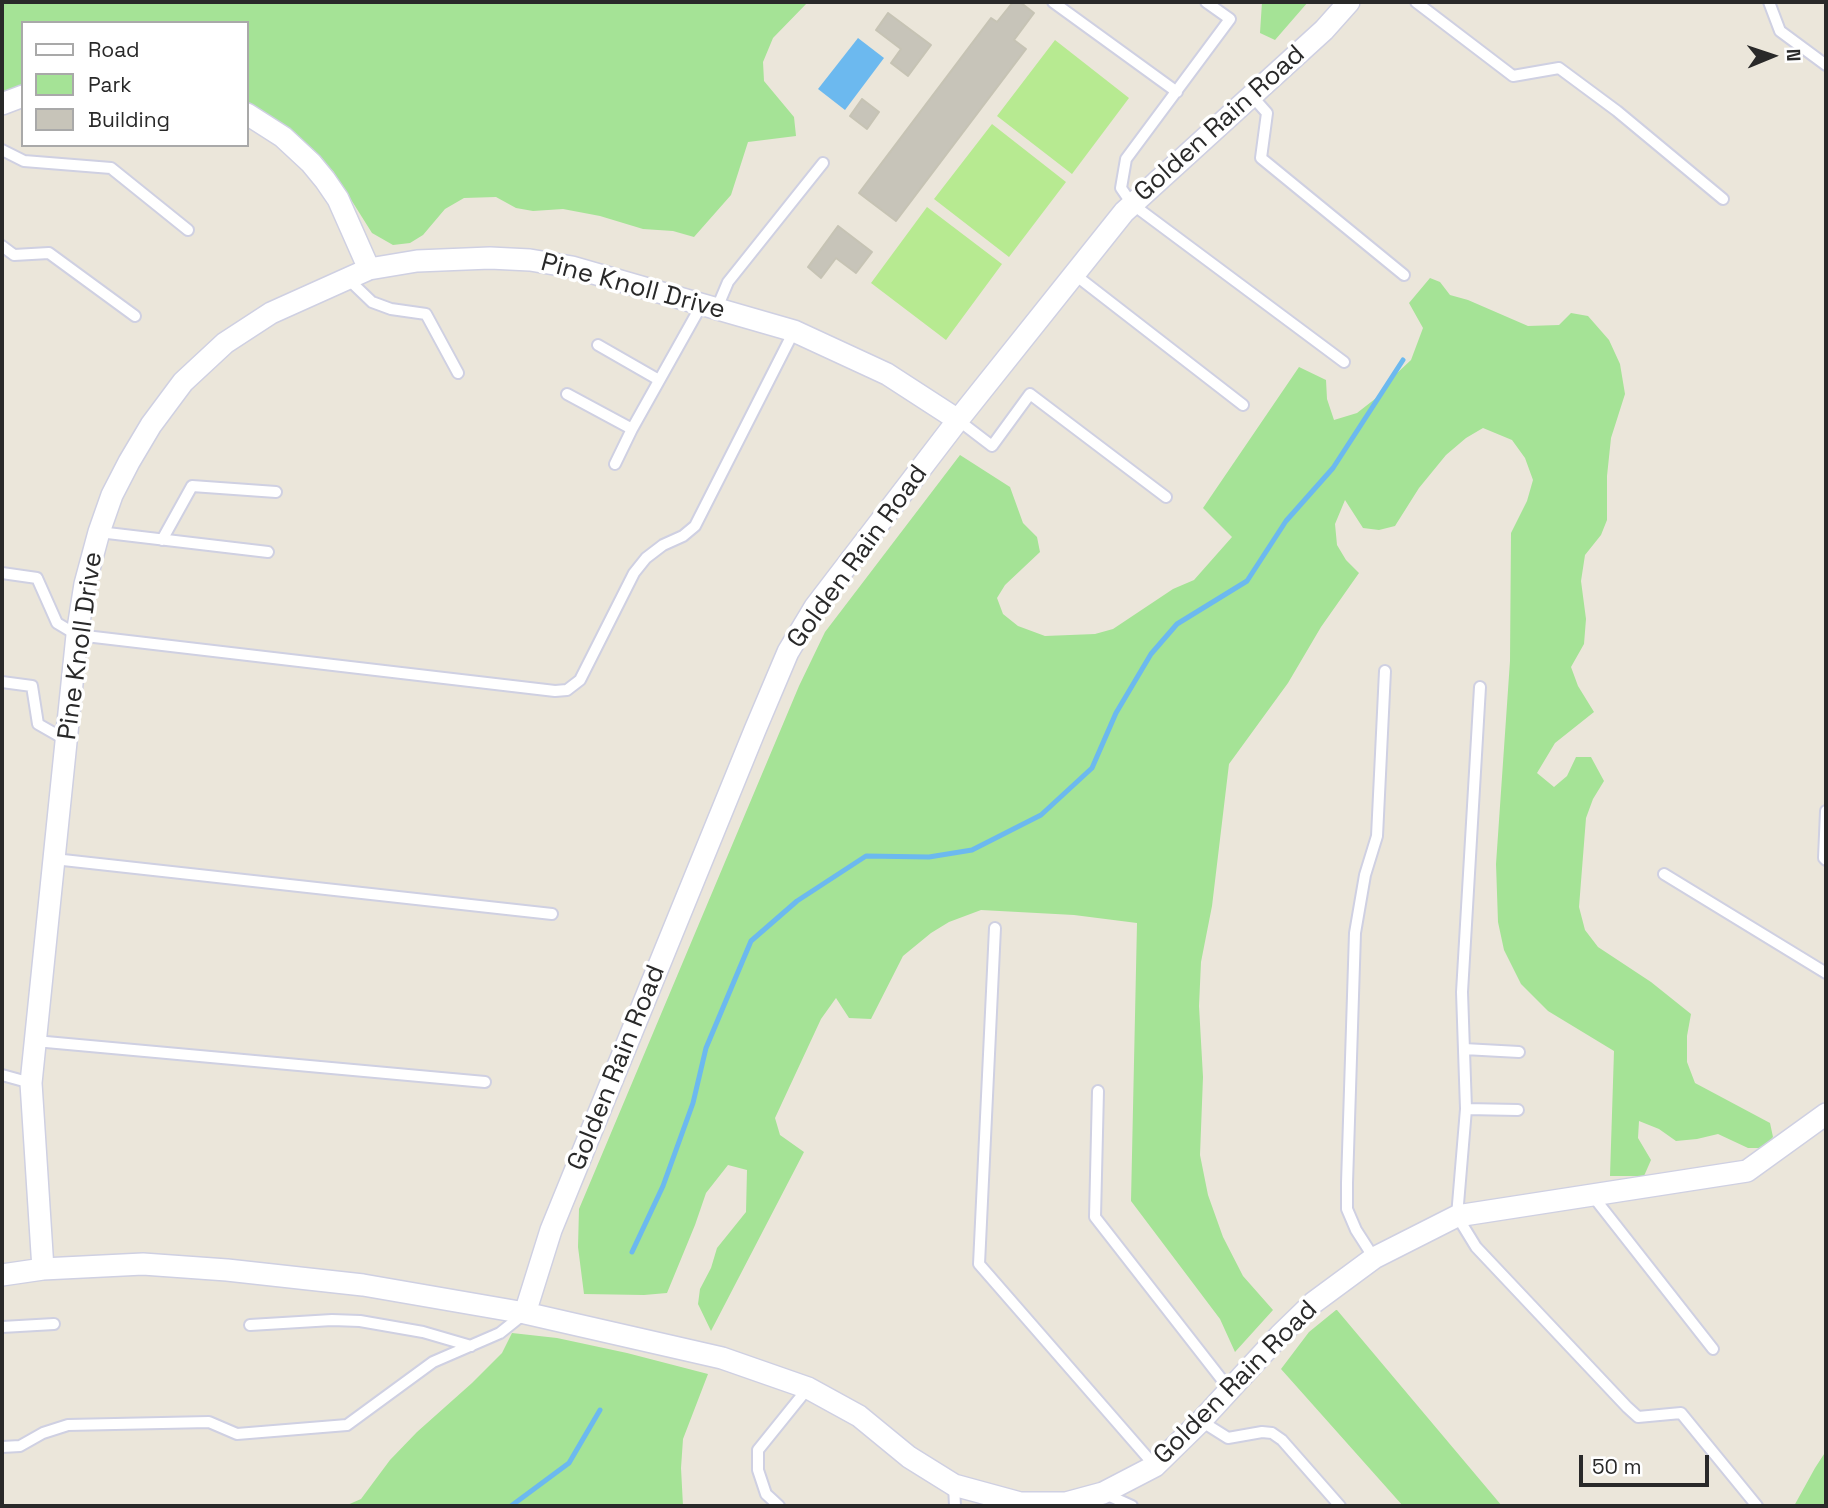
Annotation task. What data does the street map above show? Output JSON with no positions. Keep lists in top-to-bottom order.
{
  "streets": {
    "street": ["Golden Rain Road", "Pine Knoll Drive"]
  },
  "crossings": [
    ["Golden Rain Road", "Pine Knoll Drive"]
  ],
  "legend": ["Road", "Park", "Building"],
  "scale_bar": "50 m",
  "north": "right"
}
